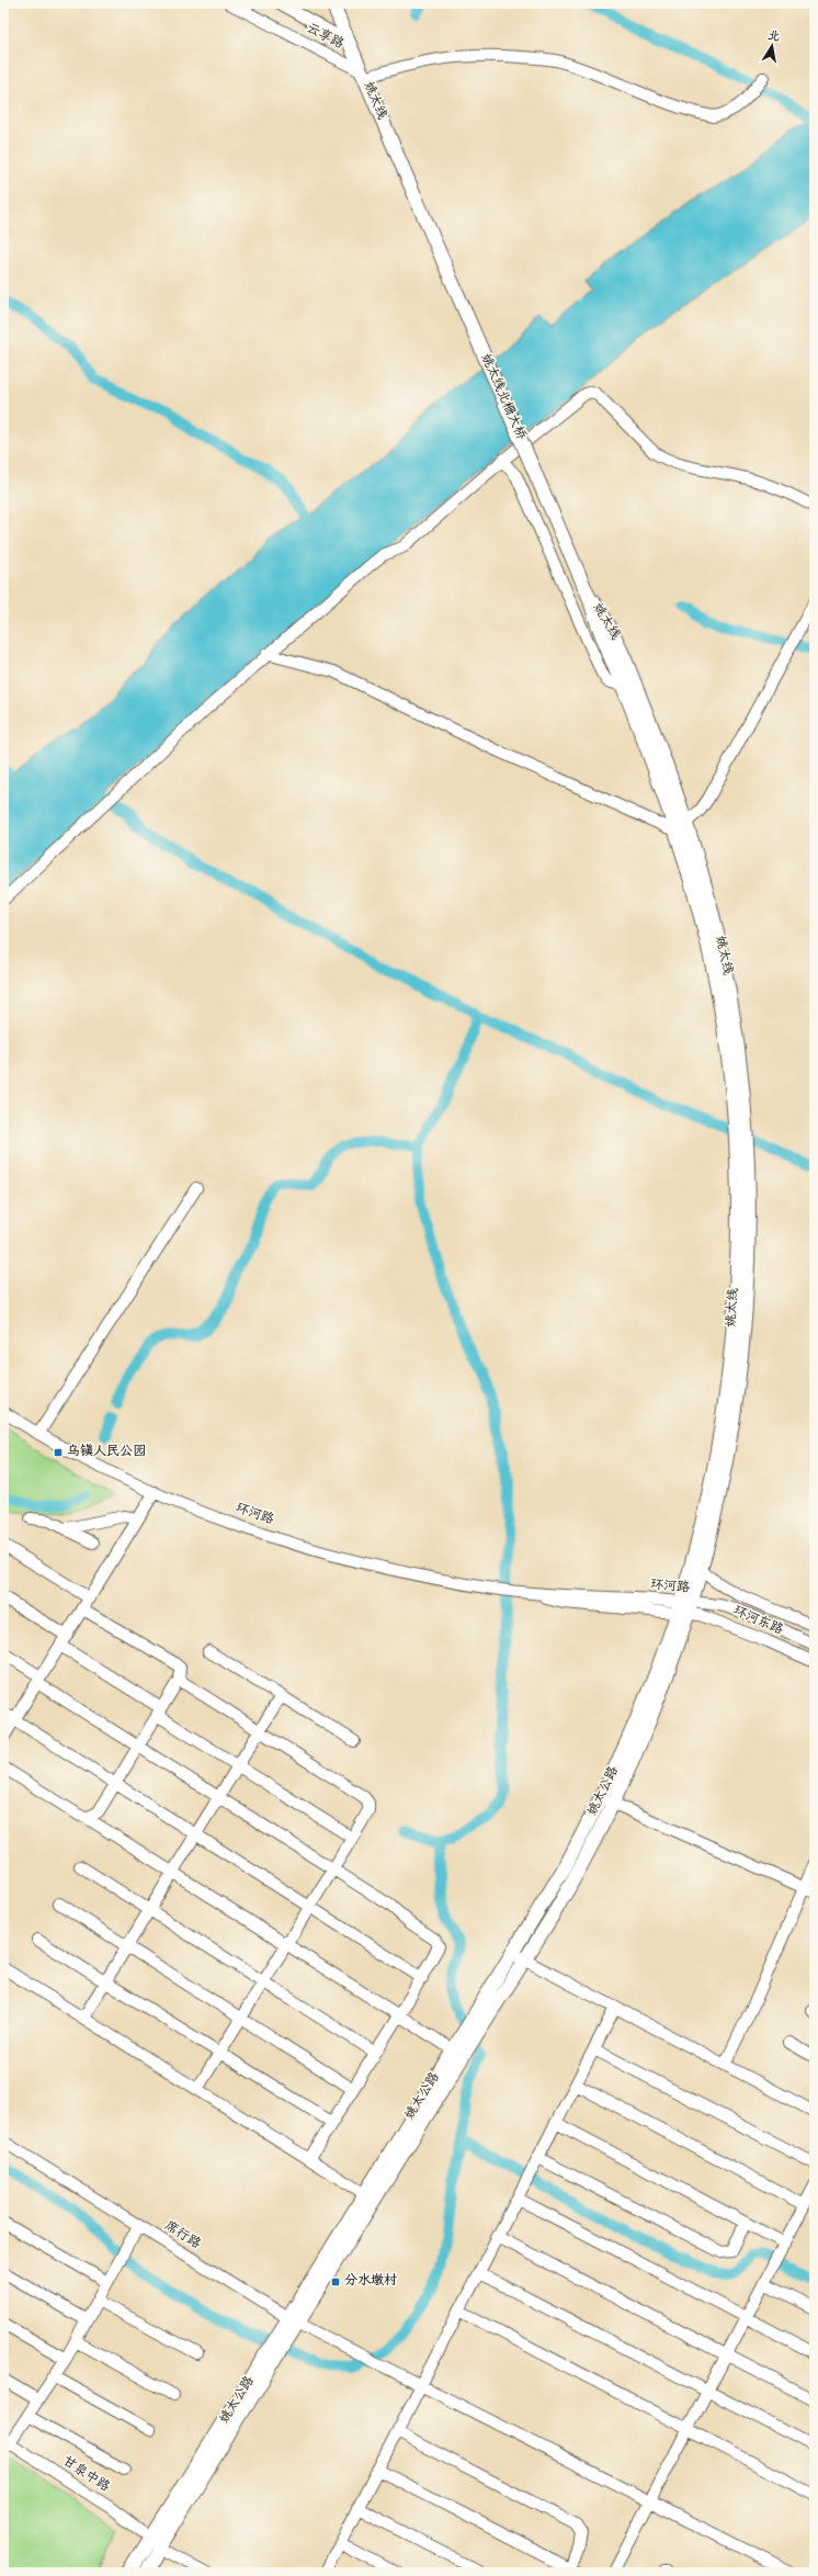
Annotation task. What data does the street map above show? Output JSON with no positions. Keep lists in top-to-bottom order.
{
  "streets": {
    "main road": ["姚太线", "姚太线北栅大桥", "姚太公路"],
    "street": [
      "云享路",
      "环河路",
      "环河东路",
      "席行路",
      "甘泉中路"
    ]
  },
  "crossings": [
    ["云享路", "姚太线"],
    ["姚太线", "姚太线北栅大桥"],
    ["姚太线", "环河路"],
    ["姚太线", "环河东路"],
    ["姚太线", "姚太公路"],
    ["环河路", "环河东路"],
    ["环河路", "姚太公路"],
    ["环河东路", "姚太公路"],
    ["姚太公路", "席行路"],
    ["姚太公路", "甘泉中路"]
  ],
  "places": {
    "transit": ["乌镇人民公园", "分水墩村"]
  },
  "north": "top"
}
